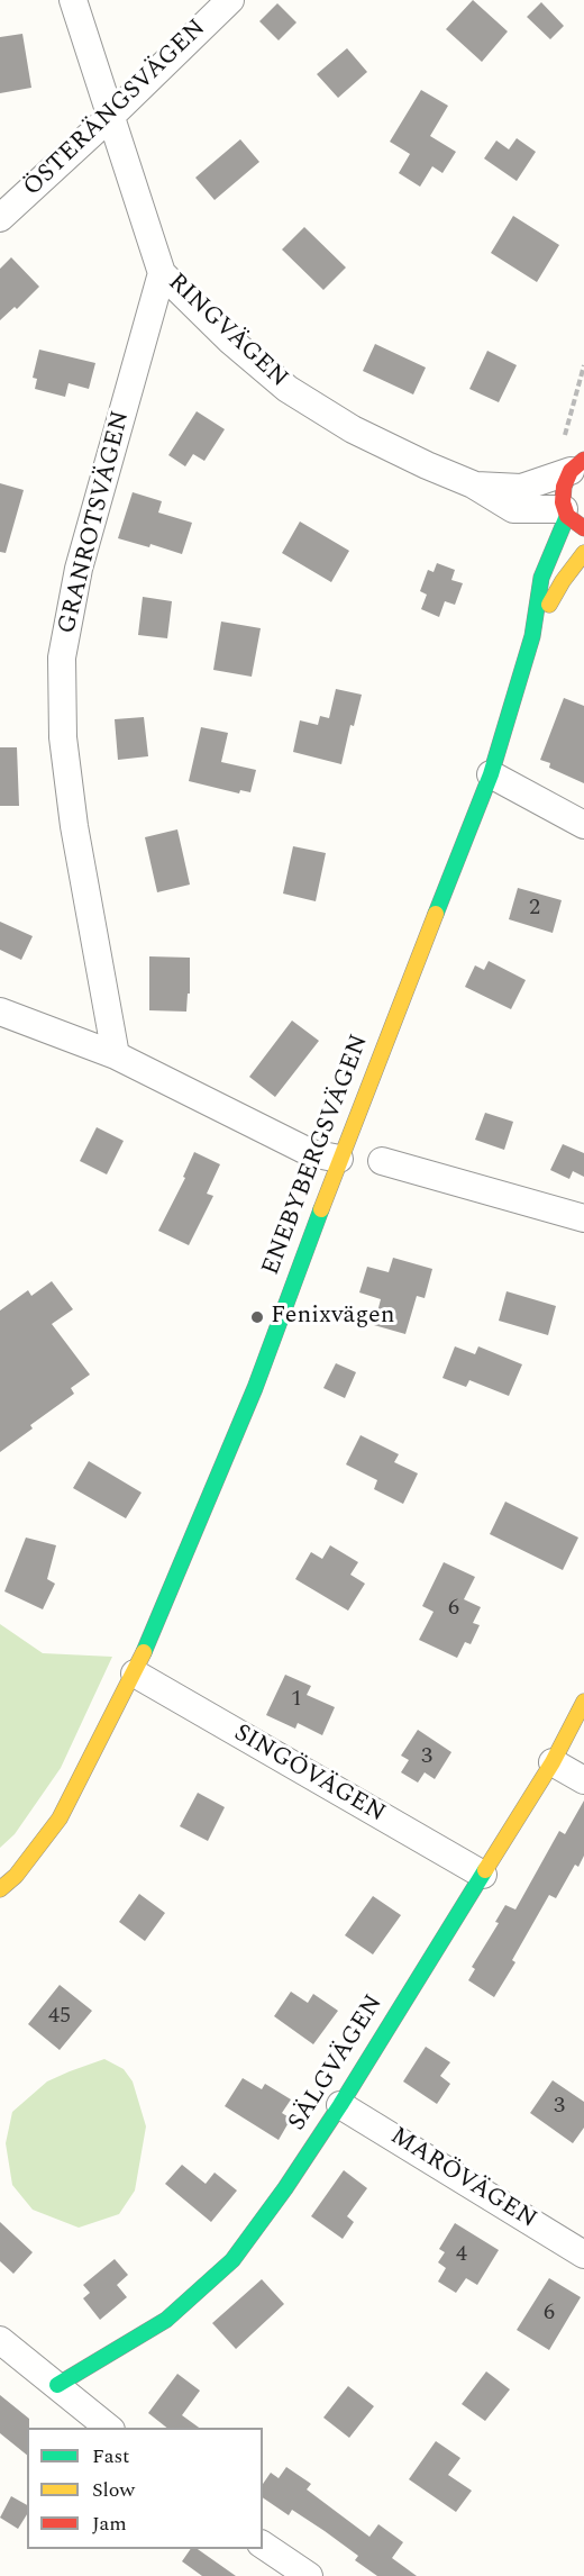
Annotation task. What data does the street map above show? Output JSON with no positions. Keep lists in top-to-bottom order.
{
  "streets": {
    "main road": ["ENEBYBERGSVÄGEN", "SÄLGVÄGEN"],
    "street": [
      "ÖSTERÄNGSVÄGEN",
      "RINGVÄGEN",
      "GRANROTSVÄGEN",
      "SINGÖVÄGEN",
      "MARÖVÄGEN"
    ]
  },
  "crossings": [
    ["ÖSTERÄNGSVÄGEN", "RINGVÄGEN"],
    ["RINGVÄGEN", "GRANROTSVÄGEN"],
    ["RINGVÄGEN", "ENEBYBERGSVÄGEN"],
    ["ENEBYBERGSVÄGEN", "SINGÖVÄGEN"],
    ["SINGÖVÄGEN", "SÄLGVÄGEN"],
    ["SÄLGVÄGEN", "MARÖVÄGEN"]
  ],
  "places": ["Fenixvägen"],
  "house_numbers": [
    "2",
    "6",
    "1",
    "3",
    "45",
    "3",
    "4",
    "6"
  ],
  "legend": ["Fast", "Slow", "Jam"]
}
